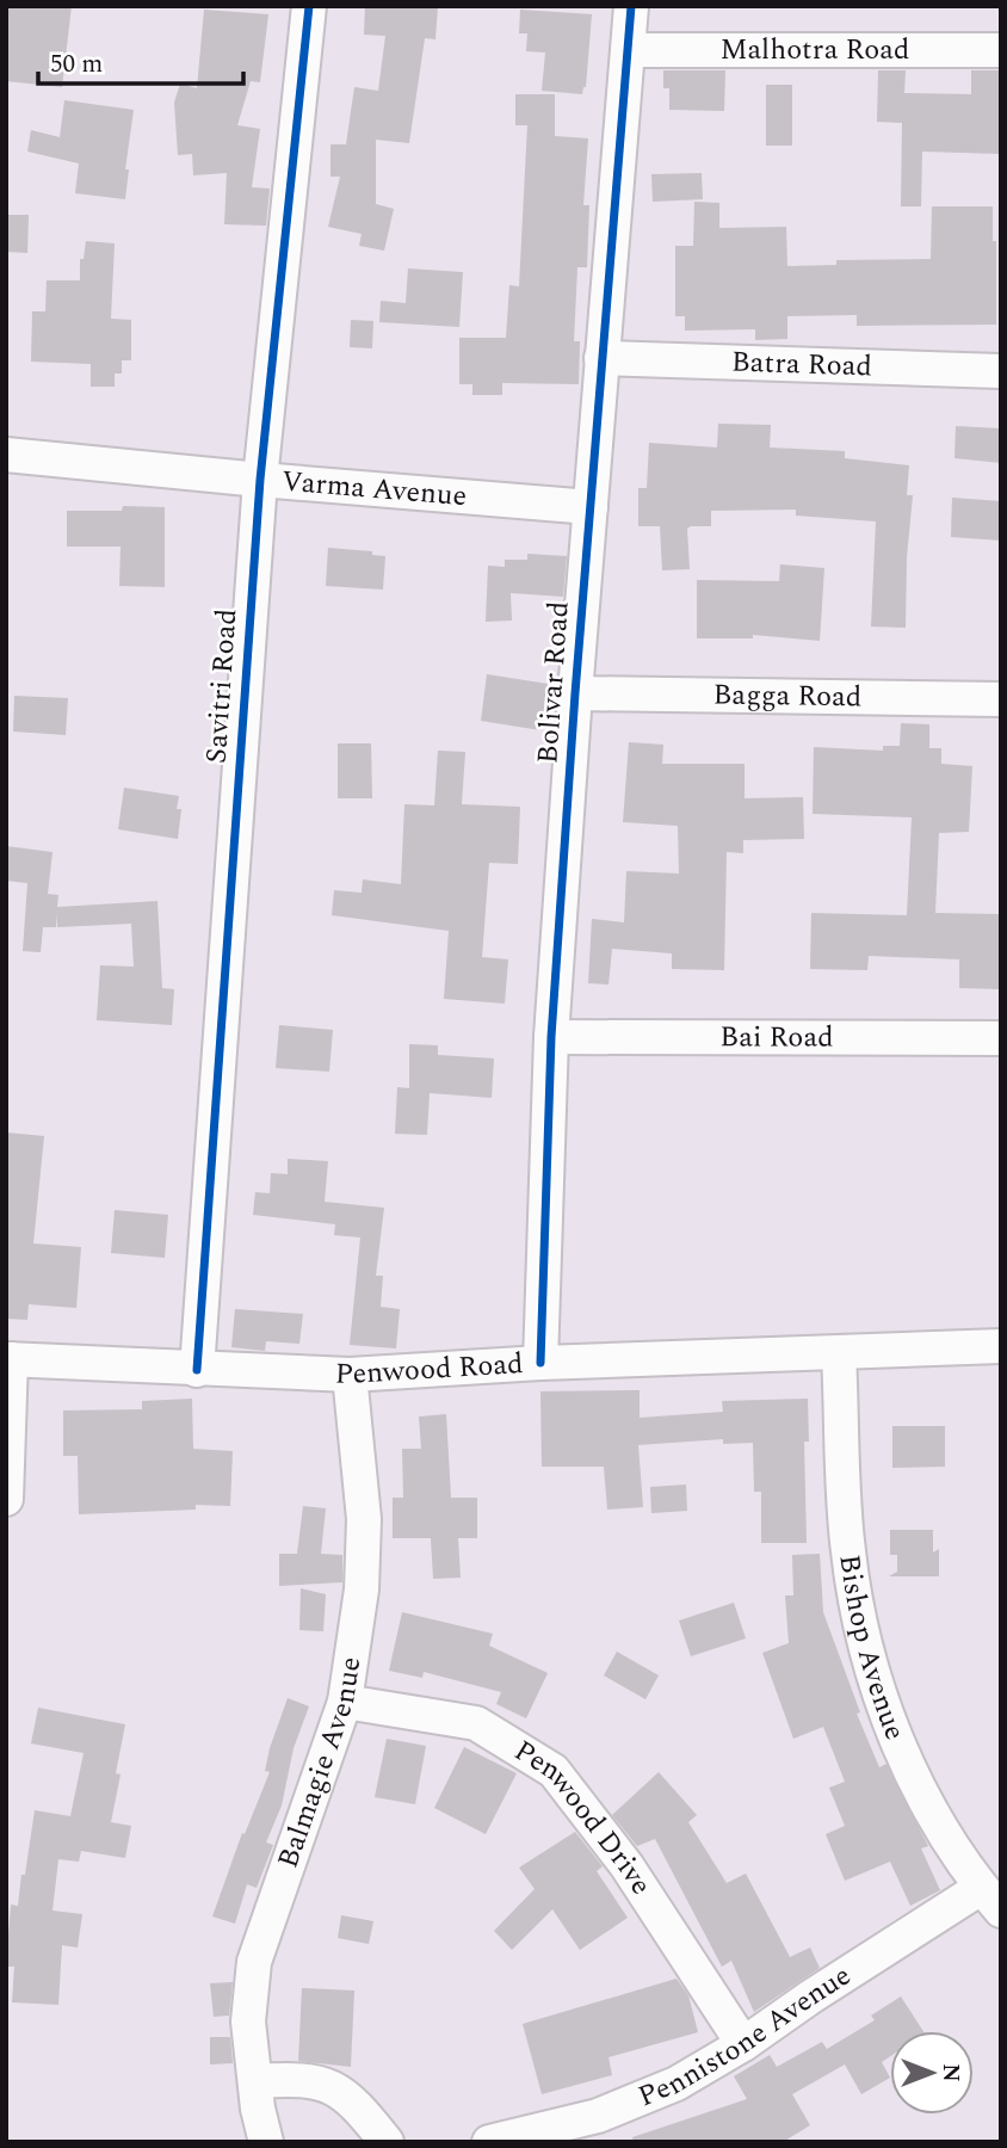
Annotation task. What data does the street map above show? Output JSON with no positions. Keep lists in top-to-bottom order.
{
  "streets": {
    "street": [
      "Malhotra Road",
      "Batra Road",
      "Varma Avenue",
      "Bolivar Road",
      "Savitri Road",
      "Bagga Road",
      "Bai Road",
      "Penwood Road",
      "Bishop Avenue",
      "Balmagie Avenue",
      "Penwood Drive",
      "Pennistone Avenue"
    ]
  },
  "crossings": [
    ["Malhotra Road", "Bolivar Road"],
    ["Batra Road", "Bolivar Road"],
    ["Varma Avenue", "Bolivar Road"],
    ["Varma Avenue", "Savitri Road"],
    ["Bolivar Road", "Bagga Road"],
    ["Bolivar Road", "Bai Road"],
    ["Bolivar Road", "Penwood Road"],
    ["Savitri Road", "Penwood Road"],
    ["Penwood Road", "Bishop Avenue"],
    ["Penwood Road", "Balmagie Avenue"],
    ["Bishop Avenue", "Pennistone Avenue"],
    ["Balmagie Avenue", "Penwood Drive"],
    ["Penwood Drive", "Pennistone Avenue"]
  ],
  "scale_bar": "50 m",
  "north": "right"
}
